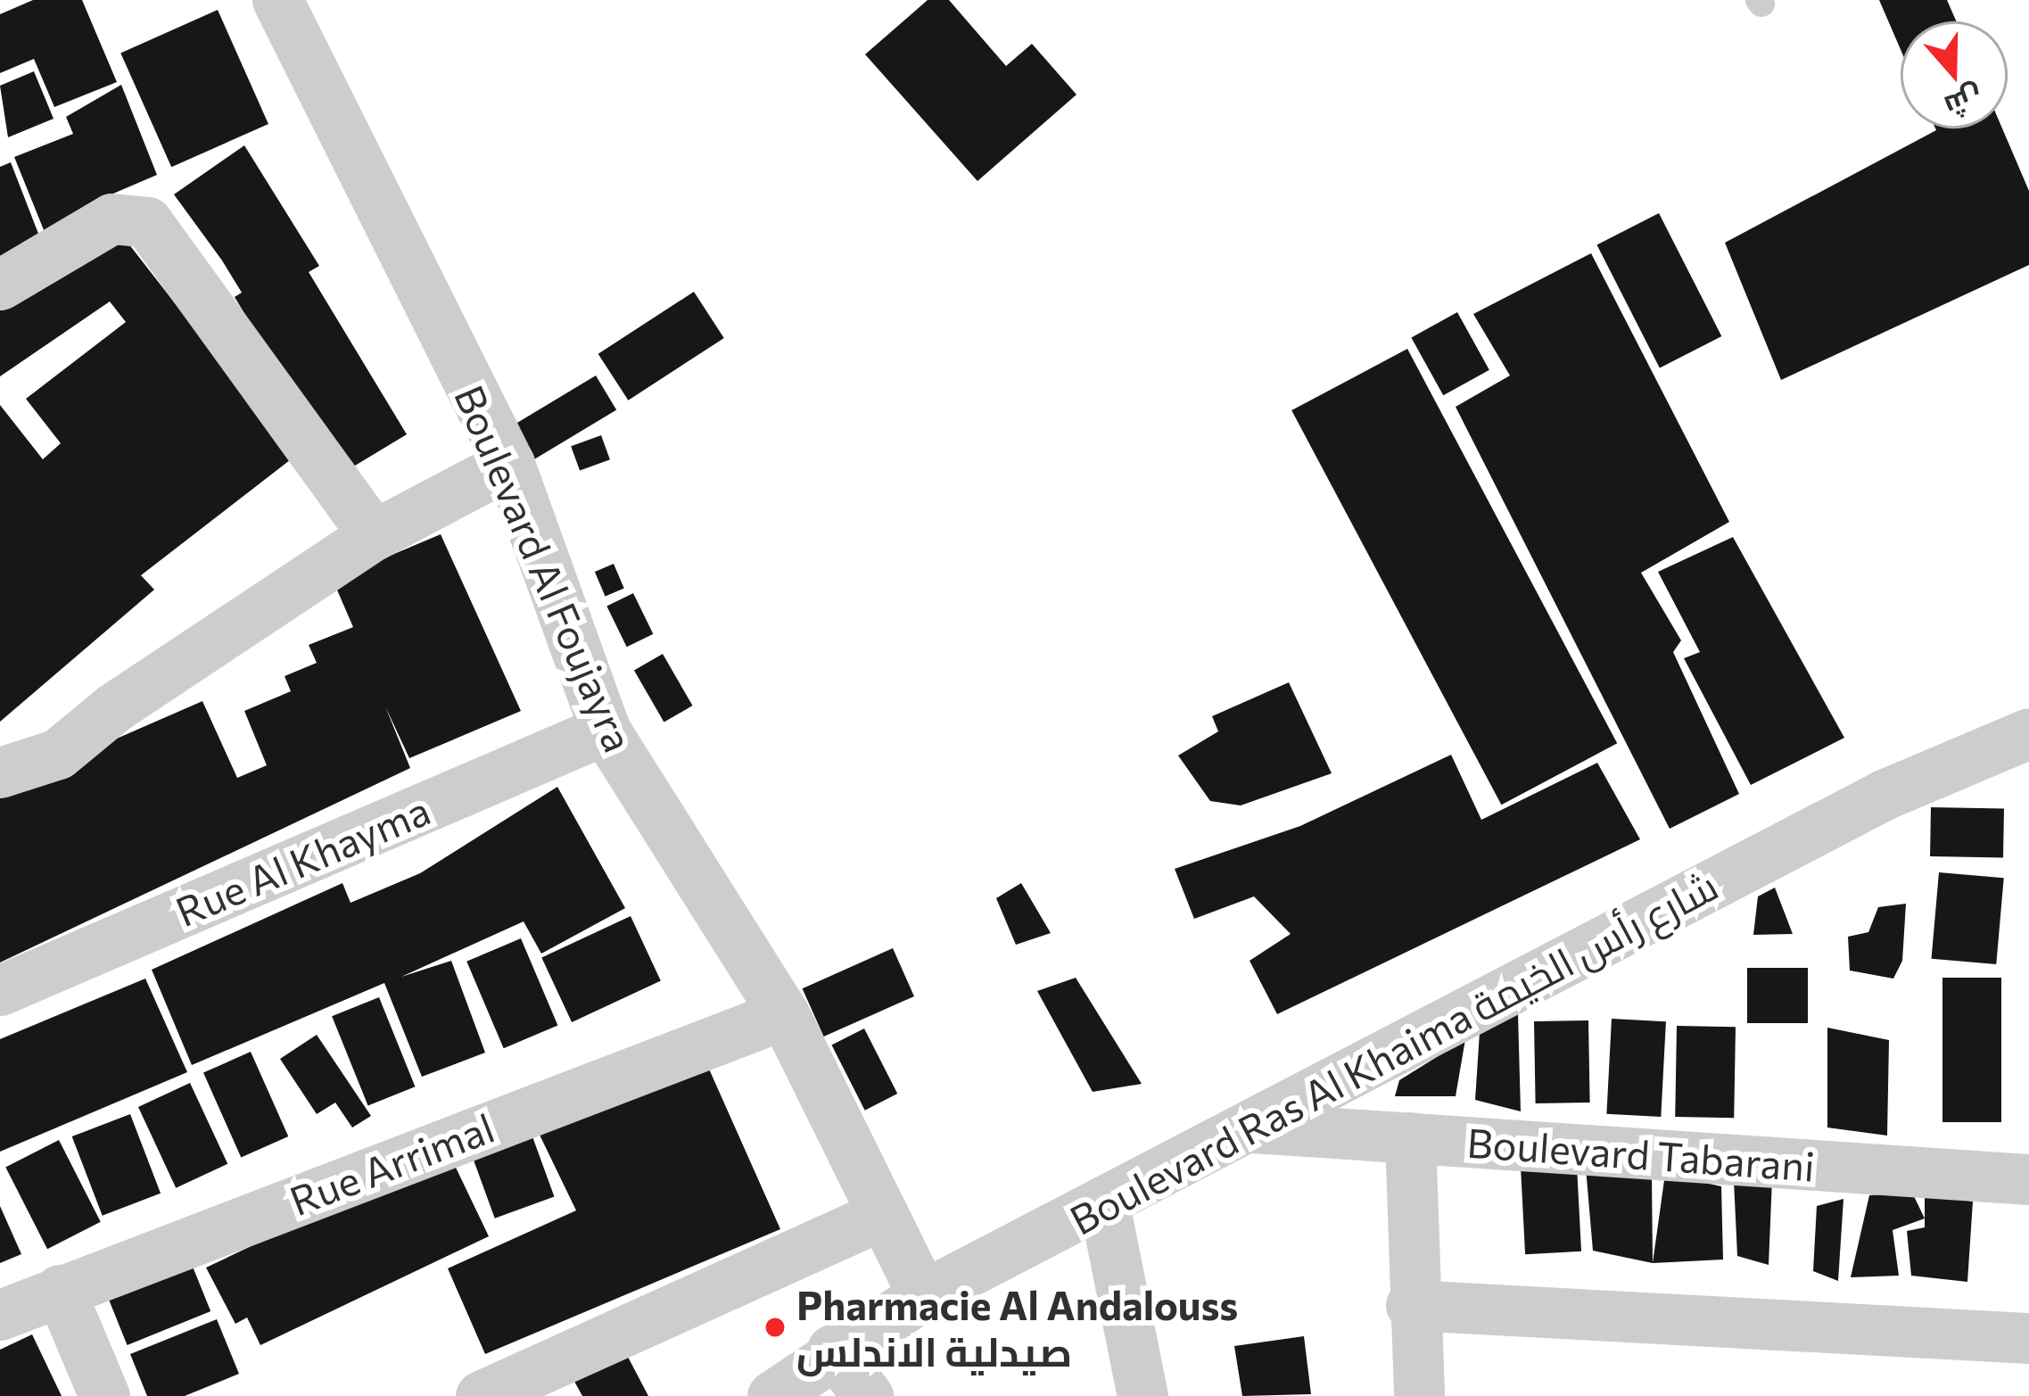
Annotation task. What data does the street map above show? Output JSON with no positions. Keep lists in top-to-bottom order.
{
  "streets": {
    "street": [
      "Boulevard Al Foujayra",
      "Rue Al Khayma",
      "Boulevard Ras Al Khaima شارع رأس الخيمة",
      "Boulevard Tabarani",
      "Rue Arrimal"
    ]
  },
  "crossings": [
    ["Boulevard Al Foujayra", "Rue Al Khayma"],
    ["Boulevard Al Foujayra", "Boulevard Ras Al Khaima شارع رأس الخيمة"],
    ["Boulevard Al Foujayra", "Rue Arrimal"],
    ["Boulevard Ras Al Khaima شارع رأس الخيمة", "Boulevard Tabarani"]
  ],
  "places": ["Pharmacie Al Andalouss صيدلية الاندلس"],
  "north": "bottom"
}
